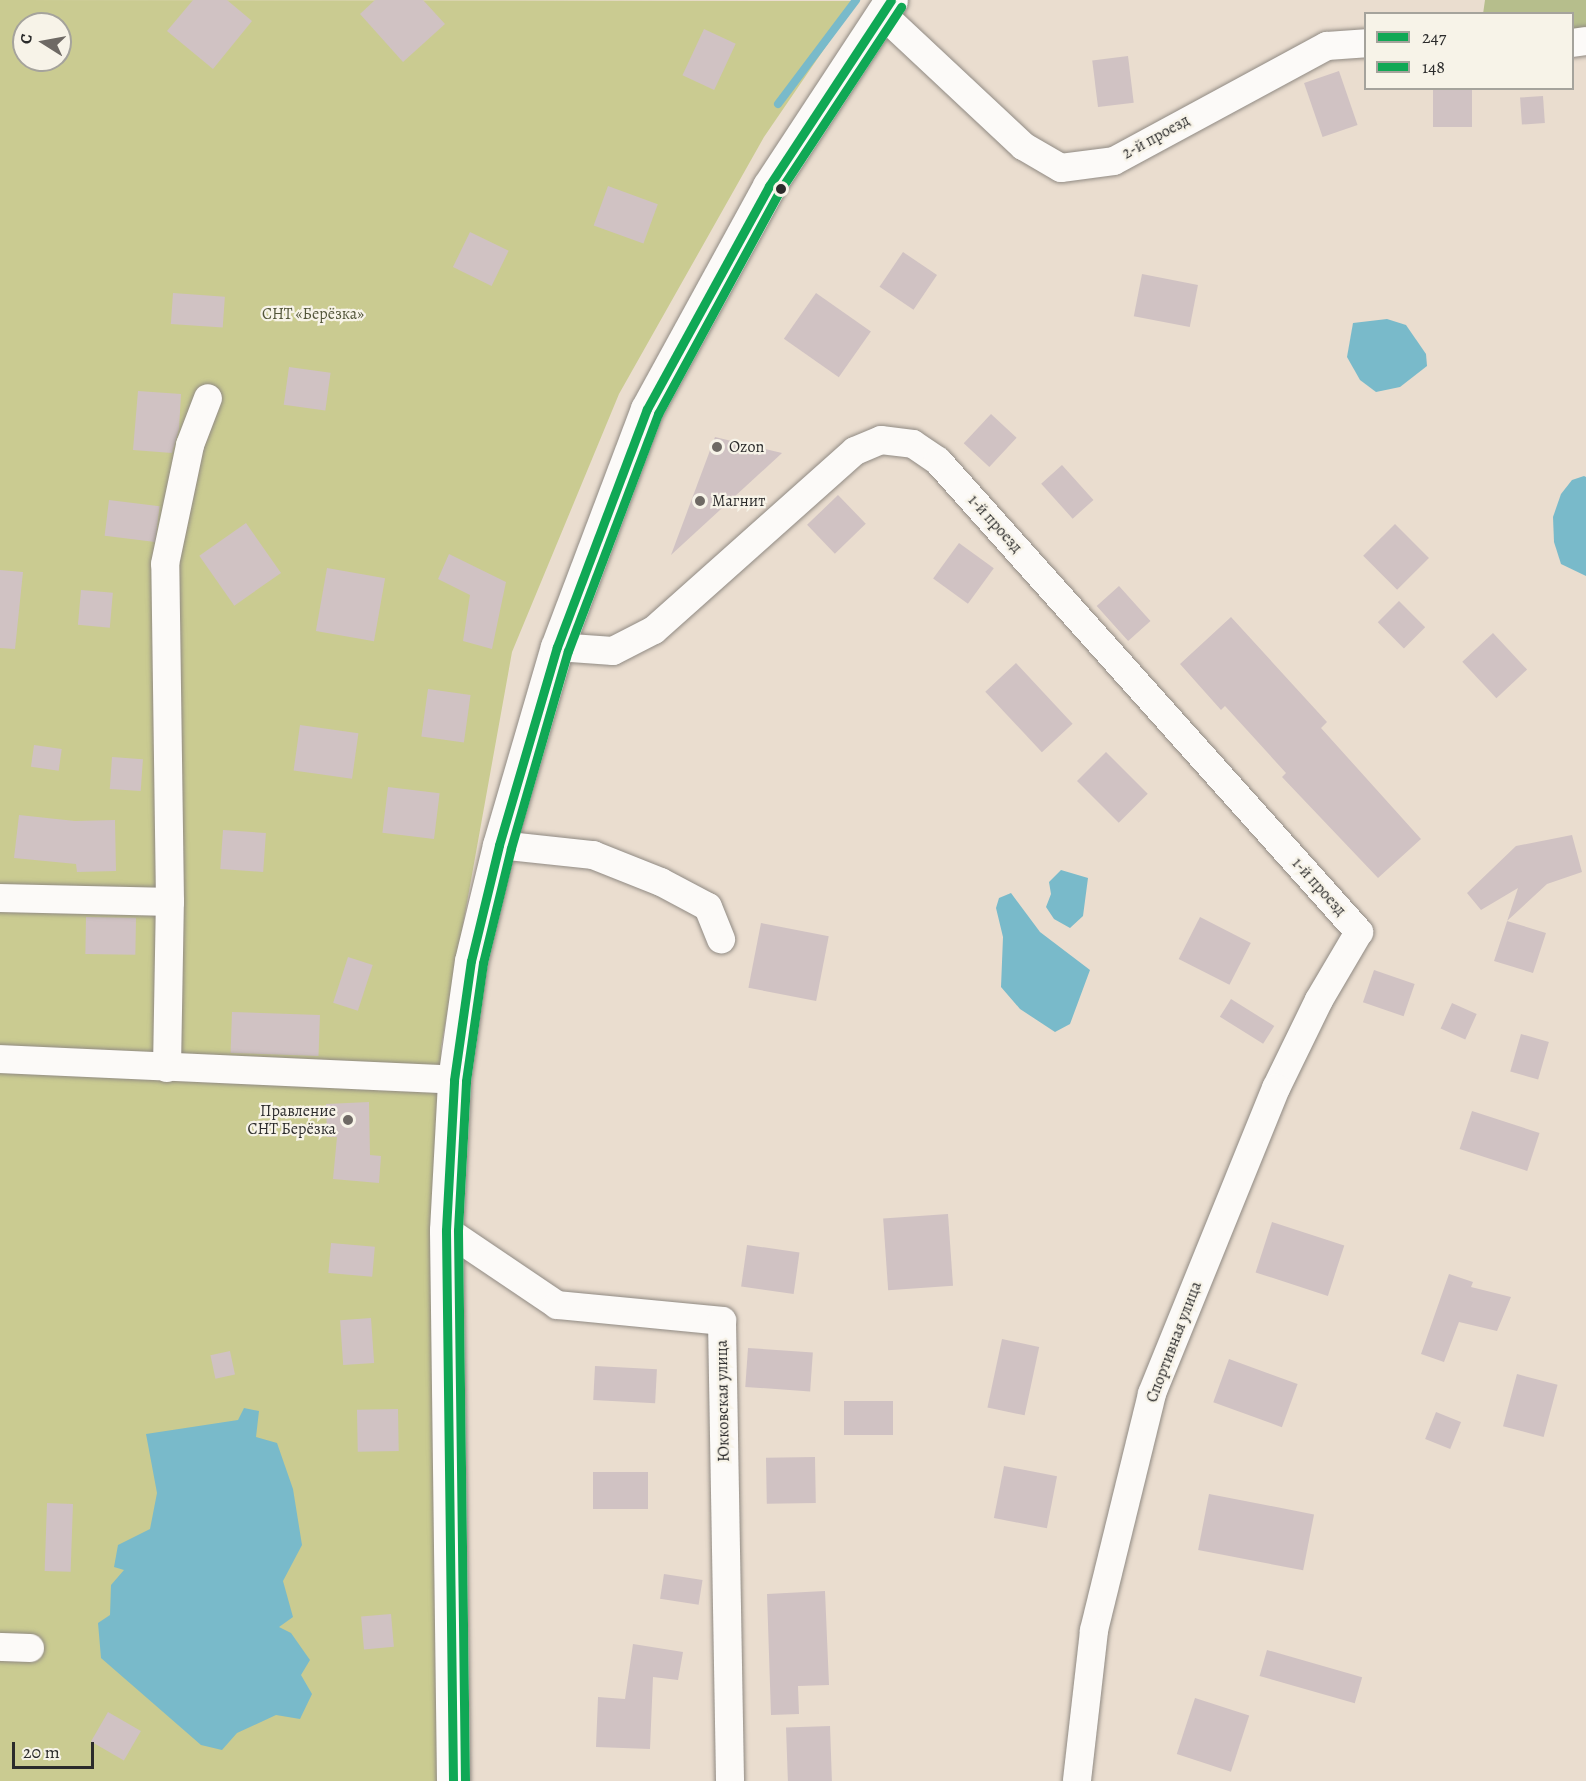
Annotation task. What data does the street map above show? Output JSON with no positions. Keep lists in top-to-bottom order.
{
  "streets": {
    "street": [
      "2-й проезд",
      "1-й проезд",
      "Спортивная улица",
      "Юкковская улица"
    ]
  },
  "crossings": [
    ["1-й проезд", "Спортивная улица"]
  ],
  "parks": ["СНТ «Берёзка»"],
  "places": ["Ozon", "Магнит", "Правление СНТ Берёзка"],
  "lines": ["transit line 247", "transit line 148"],
  "legend": ["247", "148"],
  "scale_bar": "20 m",
  "north": "left"
}
